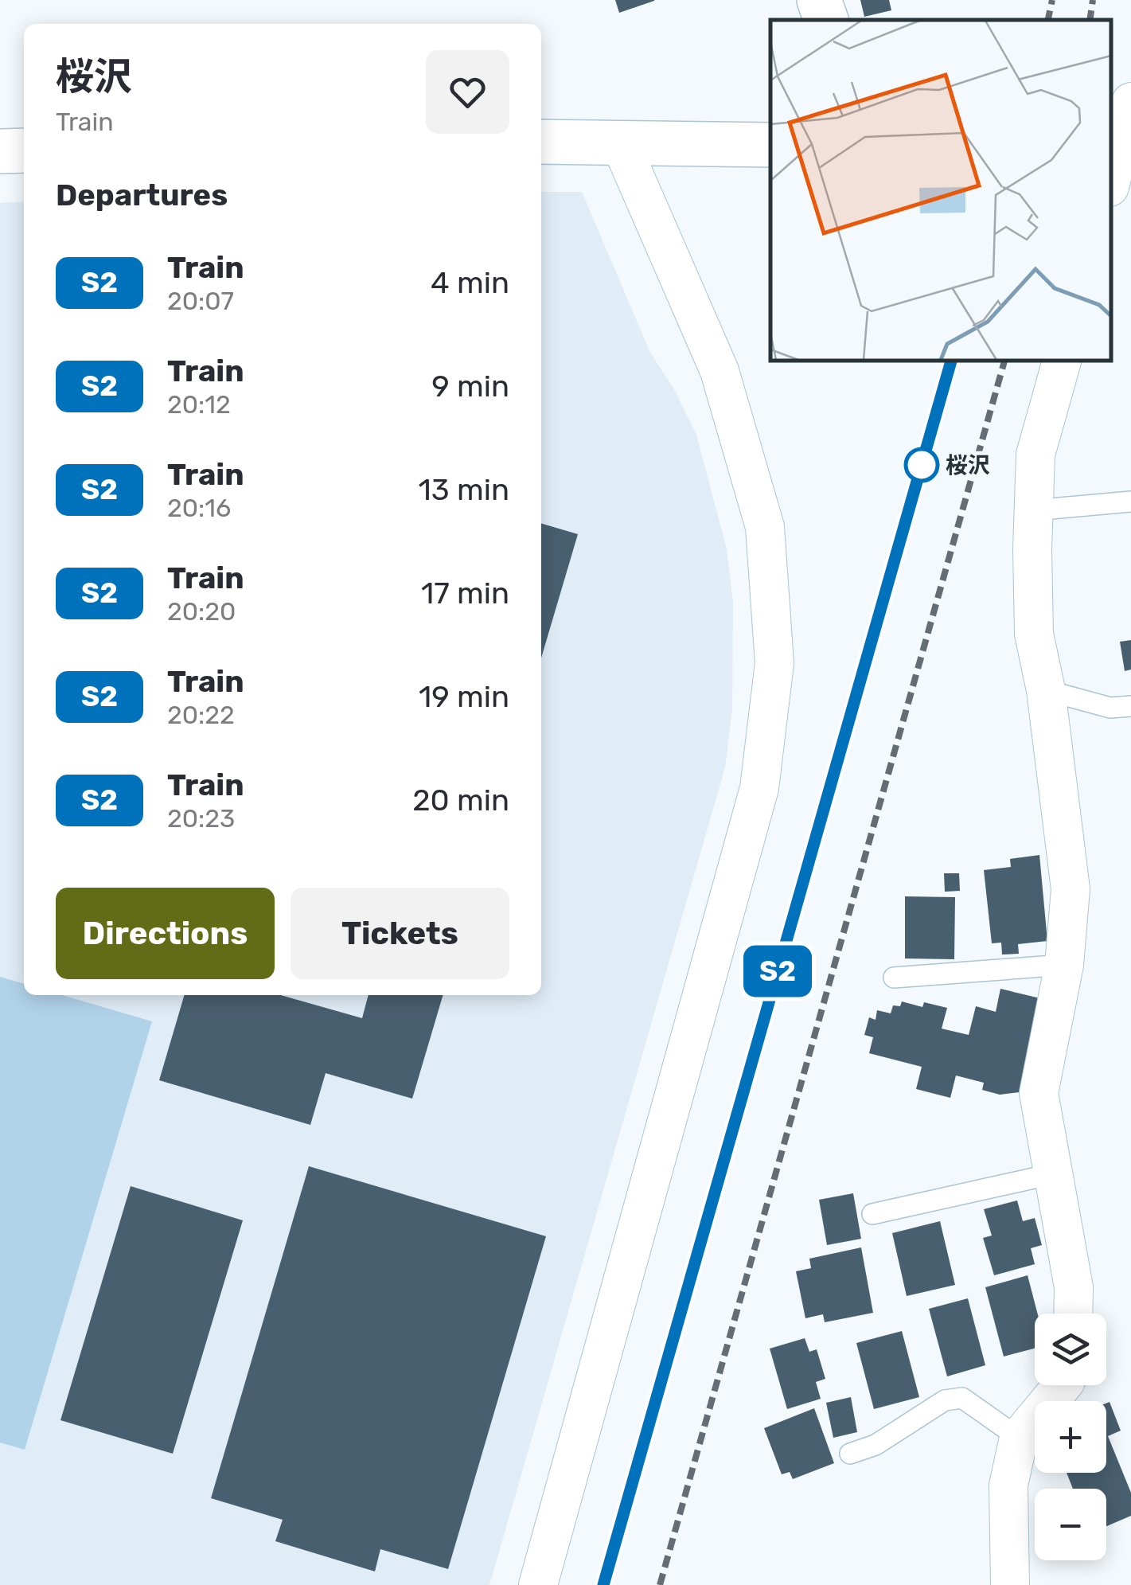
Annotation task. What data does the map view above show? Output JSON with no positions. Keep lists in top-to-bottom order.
{
  "places": ["桜沢"],
  "page": {
    "on_map": "S2",
    "heading": [
      ["桜沢", "Train"],
      "Departures"
    ],
    "list": [
      {
        "mark": "S2",
        "name": "Train",
        "note": "20:07",
        "value": "4 min"
      },
      {
        "mark": "S2",
        "name": "Train",
        "note": "20:12",
        "value": "9 min"
      },
      {
        "mark": "S2",
        "name": "Train",
        "note": "20:16",
        "value": "13 min"
      },
      {
        "mark": "S2",
        "name": "Train",
        "note": "20:20",
        "value": "17 min"
      },
      {
        "mark": "S2",
        "name": "Train",
        "note": "20:22",
        "value": "19 min"
      },
      {
        "mark": "S2",
        "name": "Train",
        "note": "20:23",
        "value": "20 min"
      }
    ],
    "buttons": ["Directions", "Tickets"],
    "map_buttons": ["+", "−"]
  }
}
